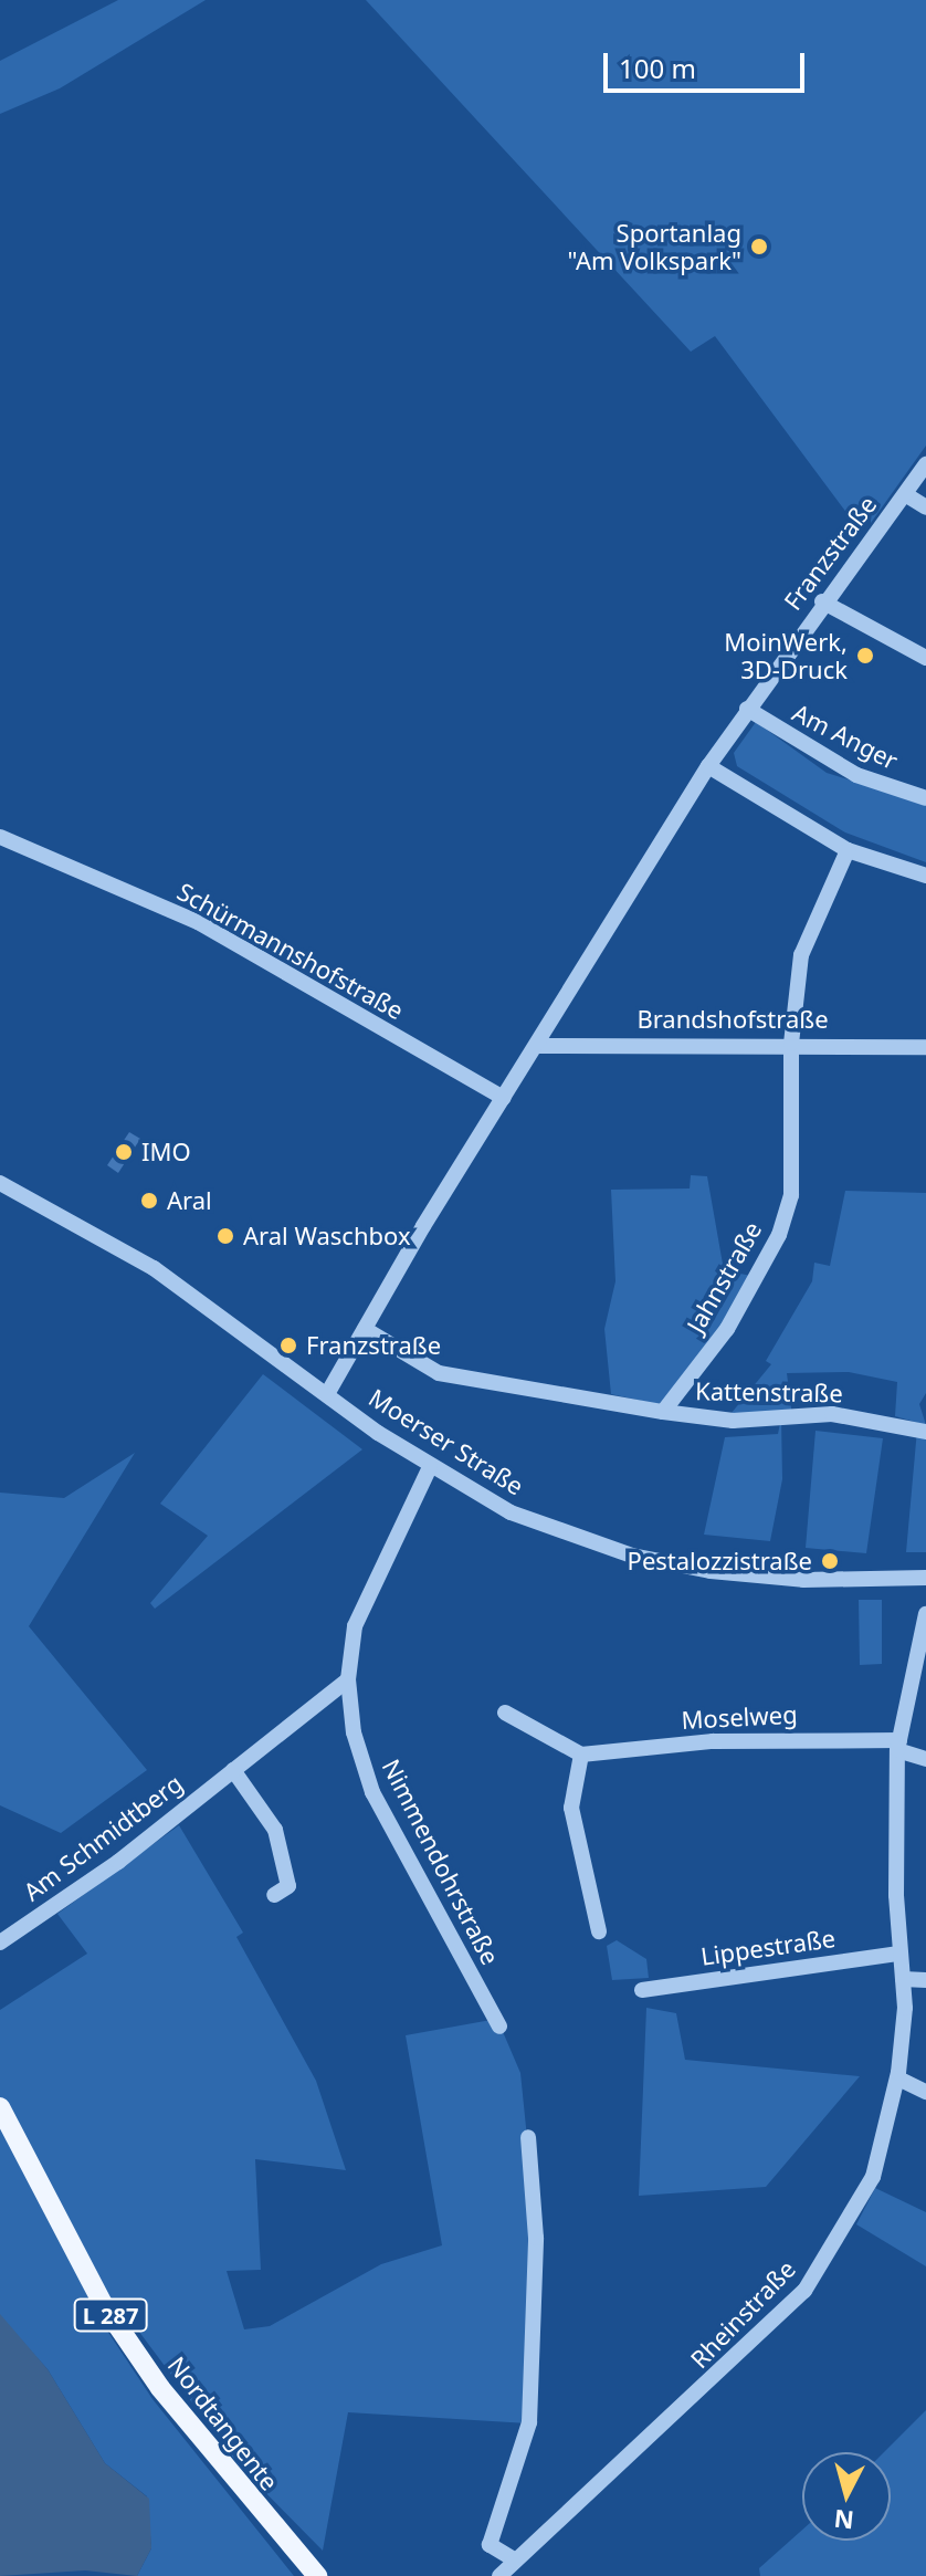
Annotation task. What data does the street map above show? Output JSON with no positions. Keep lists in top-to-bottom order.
{
  "streets": {
    "main road": ["L 287", "Nordtangente"],
    "street": [
      "Franzstraße",
      "Am Anger",
      "Schürmannshofstraße",
      "Brandshofstraße",
      "Jahnstraße",
      "Kattenstraße",
      "Moerser Straße",
      "Moselweg",
      "Am Schmidtberg",
      "Nimmendohrstraße",
      "Lippestraße",
      "Rheinstraße"
    ]
  },
  "crossings": [
    ["Franzstraße", "Am Anger"],
    ["Franzstraße", "Schürmannshofstraße"],
    ["Franzstraße", "Brandshofstraße"],
    ["Franzstraße", "Moerser Straße"],
    ["Brandshofstraße", "Jahnstraße"],
    ["Jahnstraße", "Kattenstraße"],
    ["Moerser Straße", "Nimmendohrstraße"],
    ["Moselweg", "Rheinstraße"],
    ["Am Schmidtberg", "Nimmendohrstraße"],
    ["Lippestraße", "Rheinstraße"]
  ],
  "places": [
    "Sportanlag \"Am Volkspark\"",
    "MoinWerk, 3D-Druck",
    "IMO",
    "Aral",
    "Aral Waschbox",
    "Franzstraße",
    "Pestalozzistraße"
  ],
  "scale_bar": "100 m",
  "north": "bottom"
}
